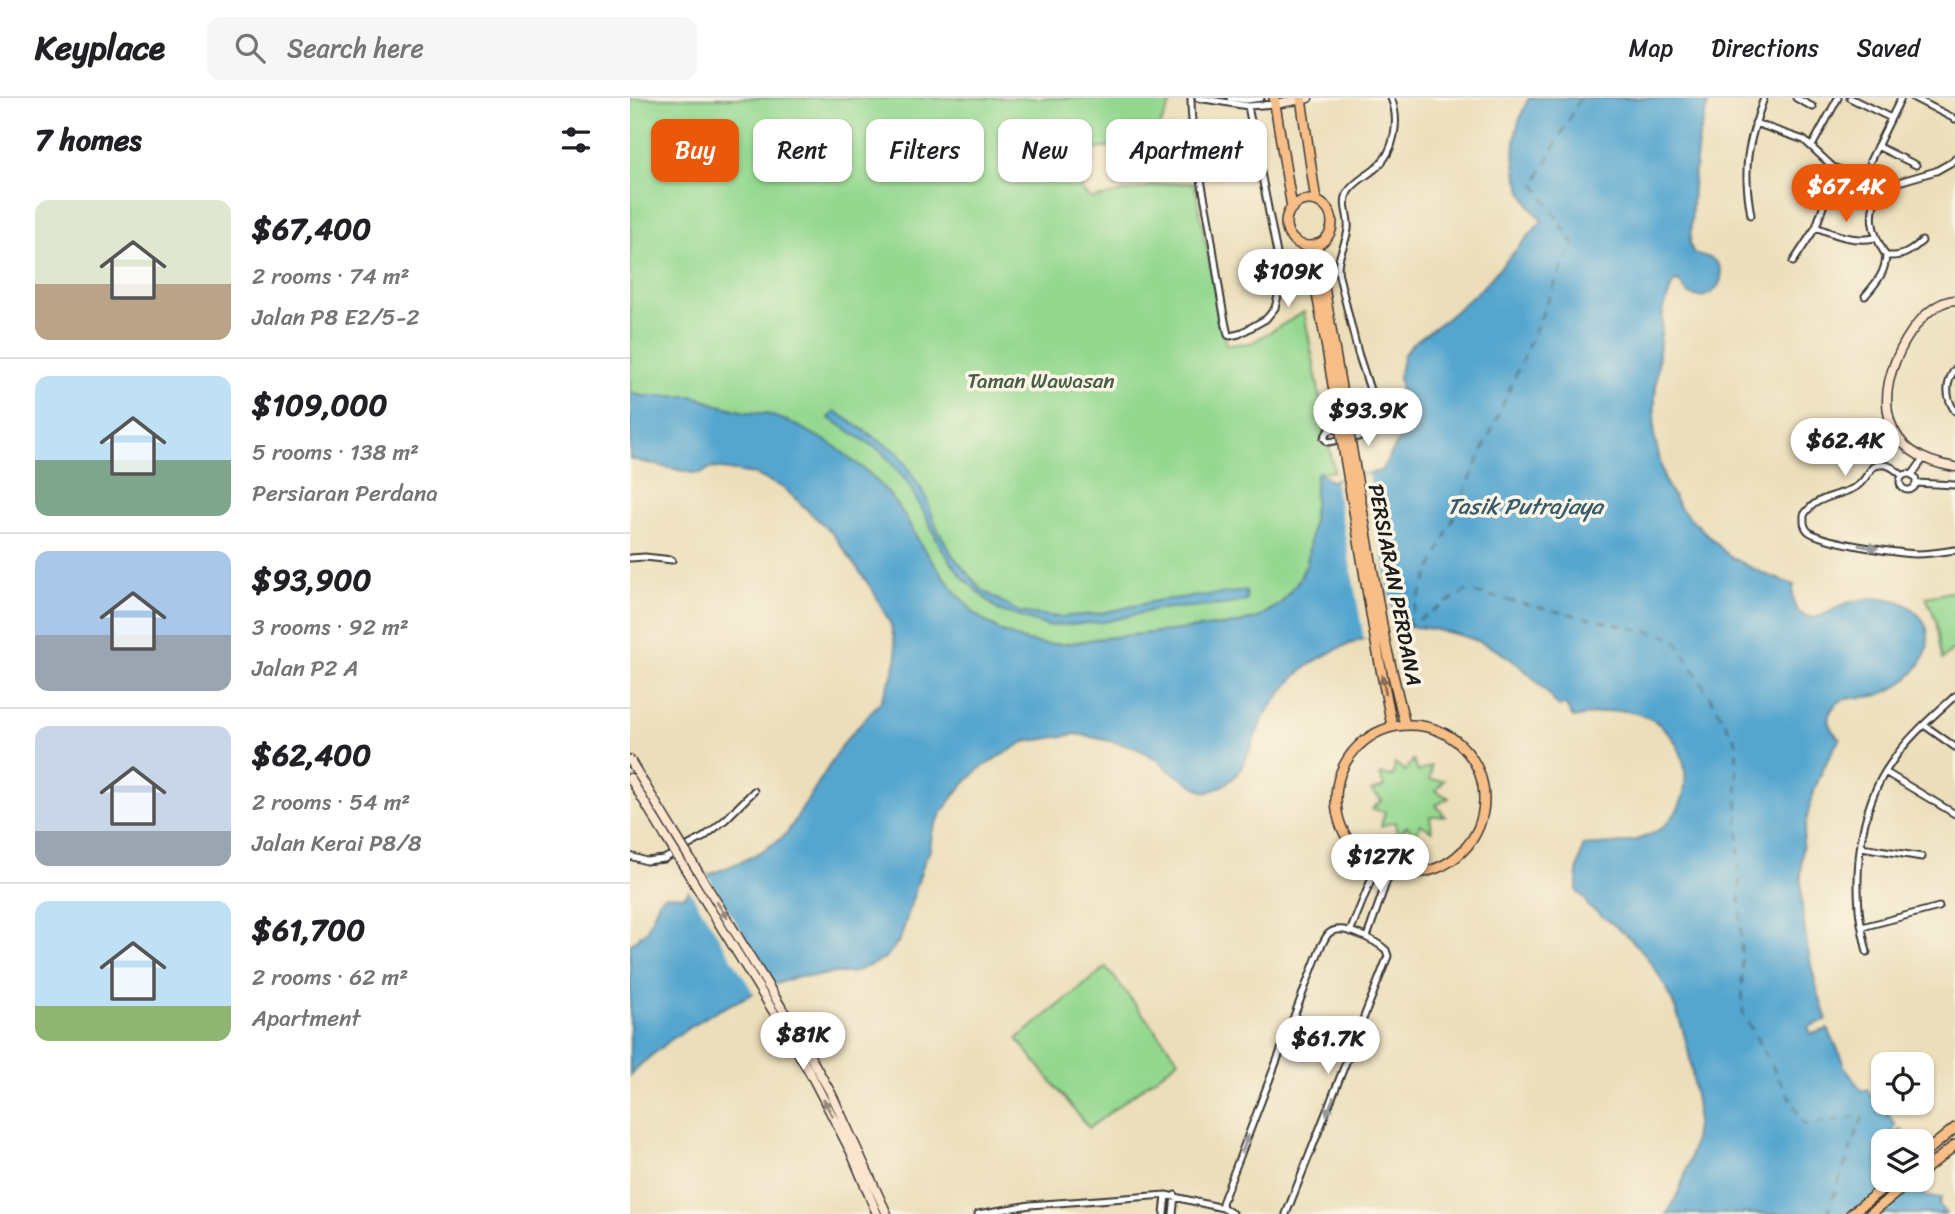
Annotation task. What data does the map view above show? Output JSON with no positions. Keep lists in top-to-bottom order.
{
  "streets": {
    "main road": ["PERSIARAN PERDANA"]
  },
  "water": ["Tasik Putrajaya"],
  "parks": ["Taman Wawasan"],
  "page": {
    "header": "Keyplace",
    "search": "Search here",
    "nav": ["Map", "Directions", "Saved"],
    "heading": "7 homes",
    "chip": [
      "Buy",
      "Rent",
      "Filters",
      "New",
      "Apartment"
    ],
    "price": [
      "$67.4K",
      "$109K",
      "$93.9K",
      "$62.4K",
      "$127K",
      "$81K",
      "$61.7K"
    ],
    "list": [
      {
        "name": "$67,400",
        "note": "2 rooms · 74 m² · Jalan P8 E2/5-2"
      },
      {
        "name": "$109,000",
        "note": "5 rooms · 138 m² · Persiaran Perdana"
      },
      {
        "name": "$93,900",
        "note": "3 rooms · 92 m² · Jalan P2 A"
      },
      {
        "name": "$62,400",
        "note": "2 rooms · 54 m² · Jalan Kerai P8/8"
      },
      {
        "name": "$61,700",
        "note": "2 rooms · 62 m² · Apartment"
      }
    ]
  }
}
